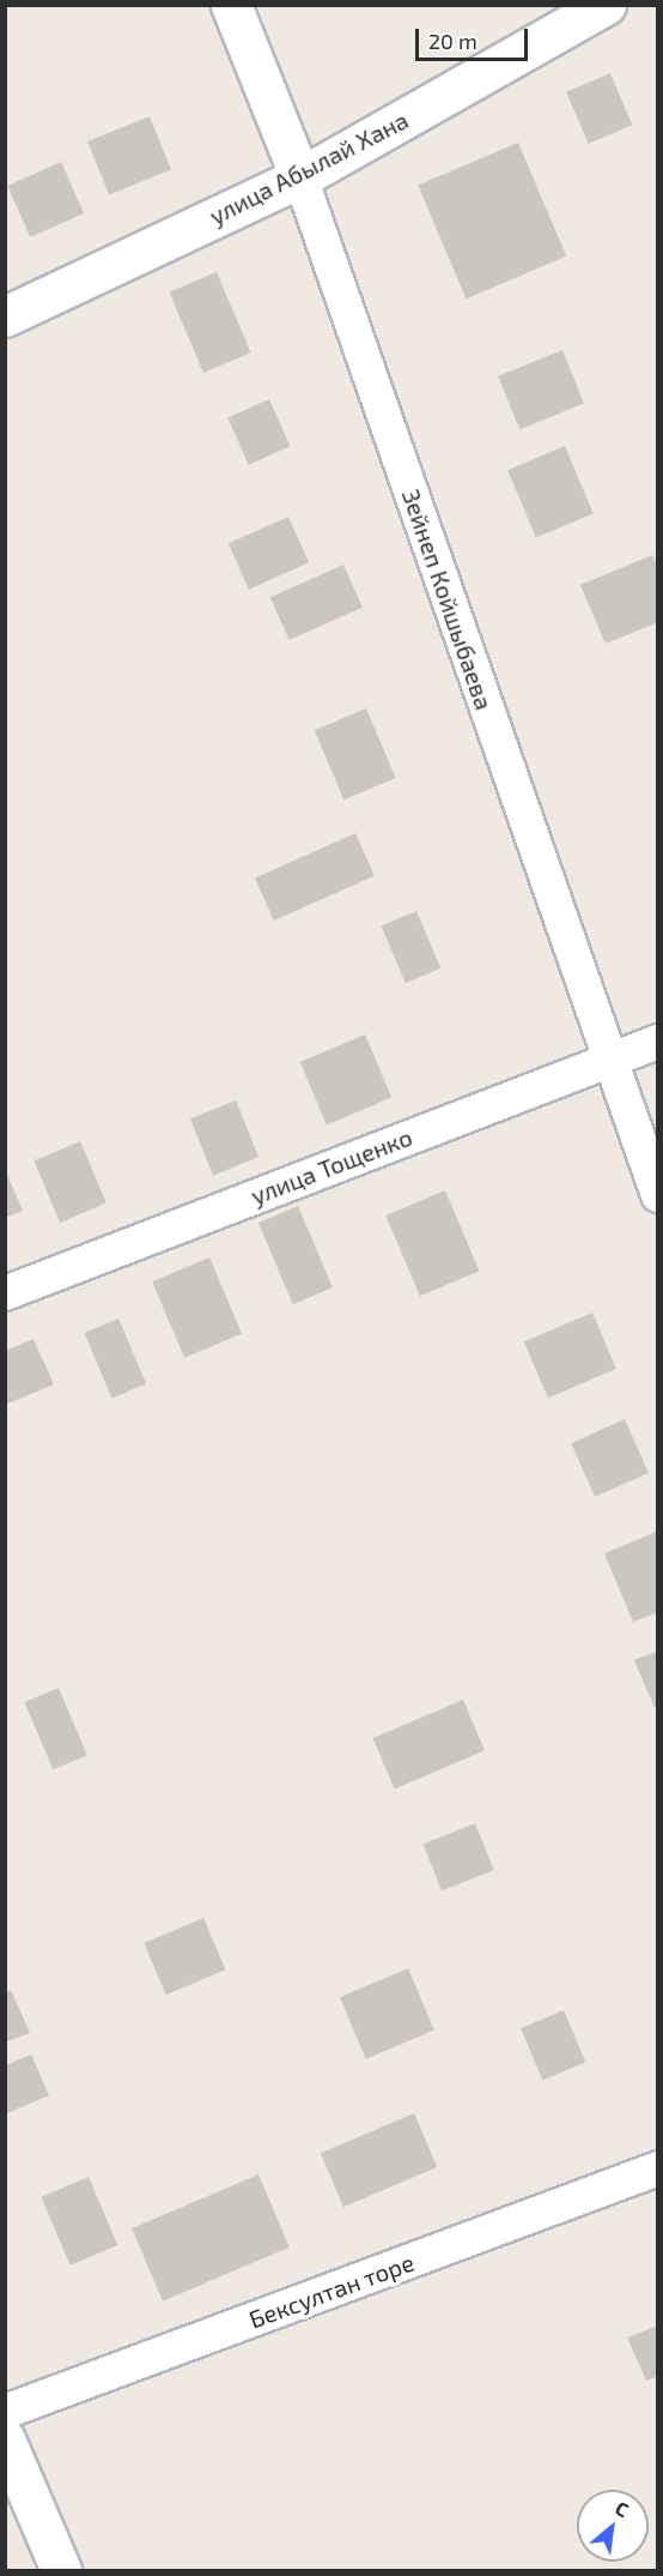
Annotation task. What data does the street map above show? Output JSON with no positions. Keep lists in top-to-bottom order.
{
  "streets": {
    "street": [
      "улица Абылай Хана",
      "Зейнеп Койшыбаева",
      "улица Тощенко",
      "Бексултан торе"
    ]
  },
  "crossings": [
    ["улица Абылай Хана", "Зейнеп Койшыбаева"],
    ["Зейнеп Койшыбаева", "улица Тощенко"]
  ],
  "scale_bar": "20 m",
  "north": "top right"
}
